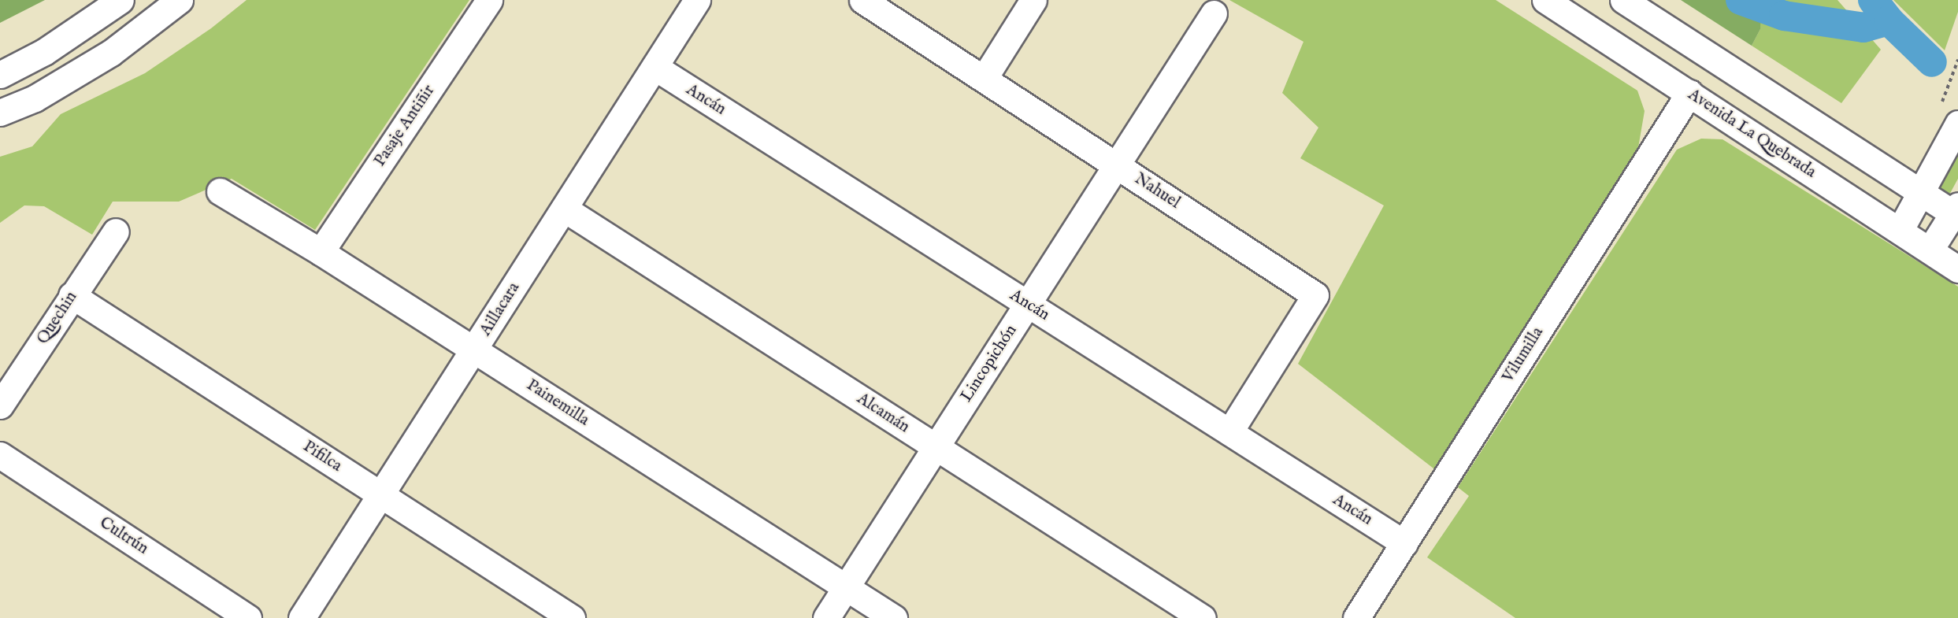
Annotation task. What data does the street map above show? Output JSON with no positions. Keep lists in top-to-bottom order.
{
  "streets": {
    "street": [
      "Ancán",
      "Pasaje Antiñir",
      "Avenida La Quebrada",
      "Nahuel",
      "Aillacara",
      "Quechin",
      "Vilumilla",
      "Lincopichón",
      "Painemilla",
      "Alcamán",
      "Pifilca",
      "Cultrún"
    ]
  },
  "crossings": [
    ["Ancán", "Nahuel"],
    ["Ancán", "Aillacara"],
    ["Ancán", "Vilumilla"],
    ["Ancán", "Lincopichón"],
    ["Pasaje Antiñir", "Painemilla"],
    ["Avenida La Quebrada", "Vilumilla"],
    ["Nahuel", "Lincopichón"],
    ["Aillacara", "Painemilla"],
    ["Aillacara", "Alcamán"],
    ["Aillacara", "Pifilca"],
    ["Quechin", "Pifilca"],
    ["Lincopichón", "Painemilla"],
    ["Lincopichón", "Alcamán"]
  ]
}
